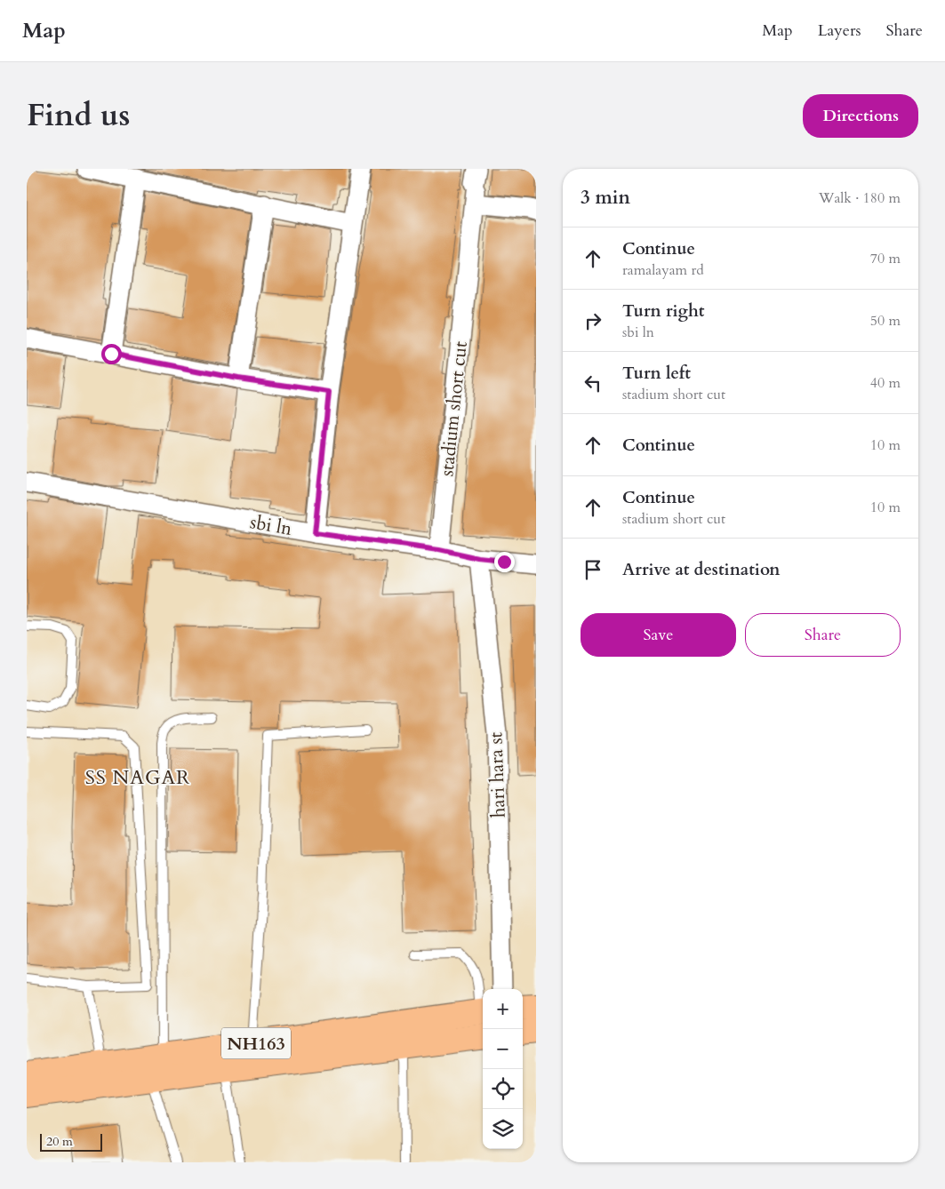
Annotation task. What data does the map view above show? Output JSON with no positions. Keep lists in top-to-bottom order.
{
  "streets": {
    "highway": ["NH163"],
    "street": ["stadium short cut", "sbi ln", "hari hara st"]
  },
  "districts": ["SS NAGAR"],
  "scale_bar": "20 m",
  "page": {
    "header": "Map",
    "nav": ["Map", "Layers", "Share"],
    "title": "Find us",
    "buttons": [
      "Directions",
      ["Save", "Share"]
    ],
    "heading": ["3 min", "Walk · 180 m"],
    "list": [
      ["Continue", "ramalayam rd", "70 m"],
      ["Turn right", "sbi ln", "50 m"],
      ["Turn left", "stadium short cut", "40 m"],
      ["Continue", "10 m"],
      ["Continue", "stadium short cut", "10 m"],
      "Arrive at destination"
    ],
    "map_buttons": ["+", "−"],
    "scale": "20 m"
  }
}
